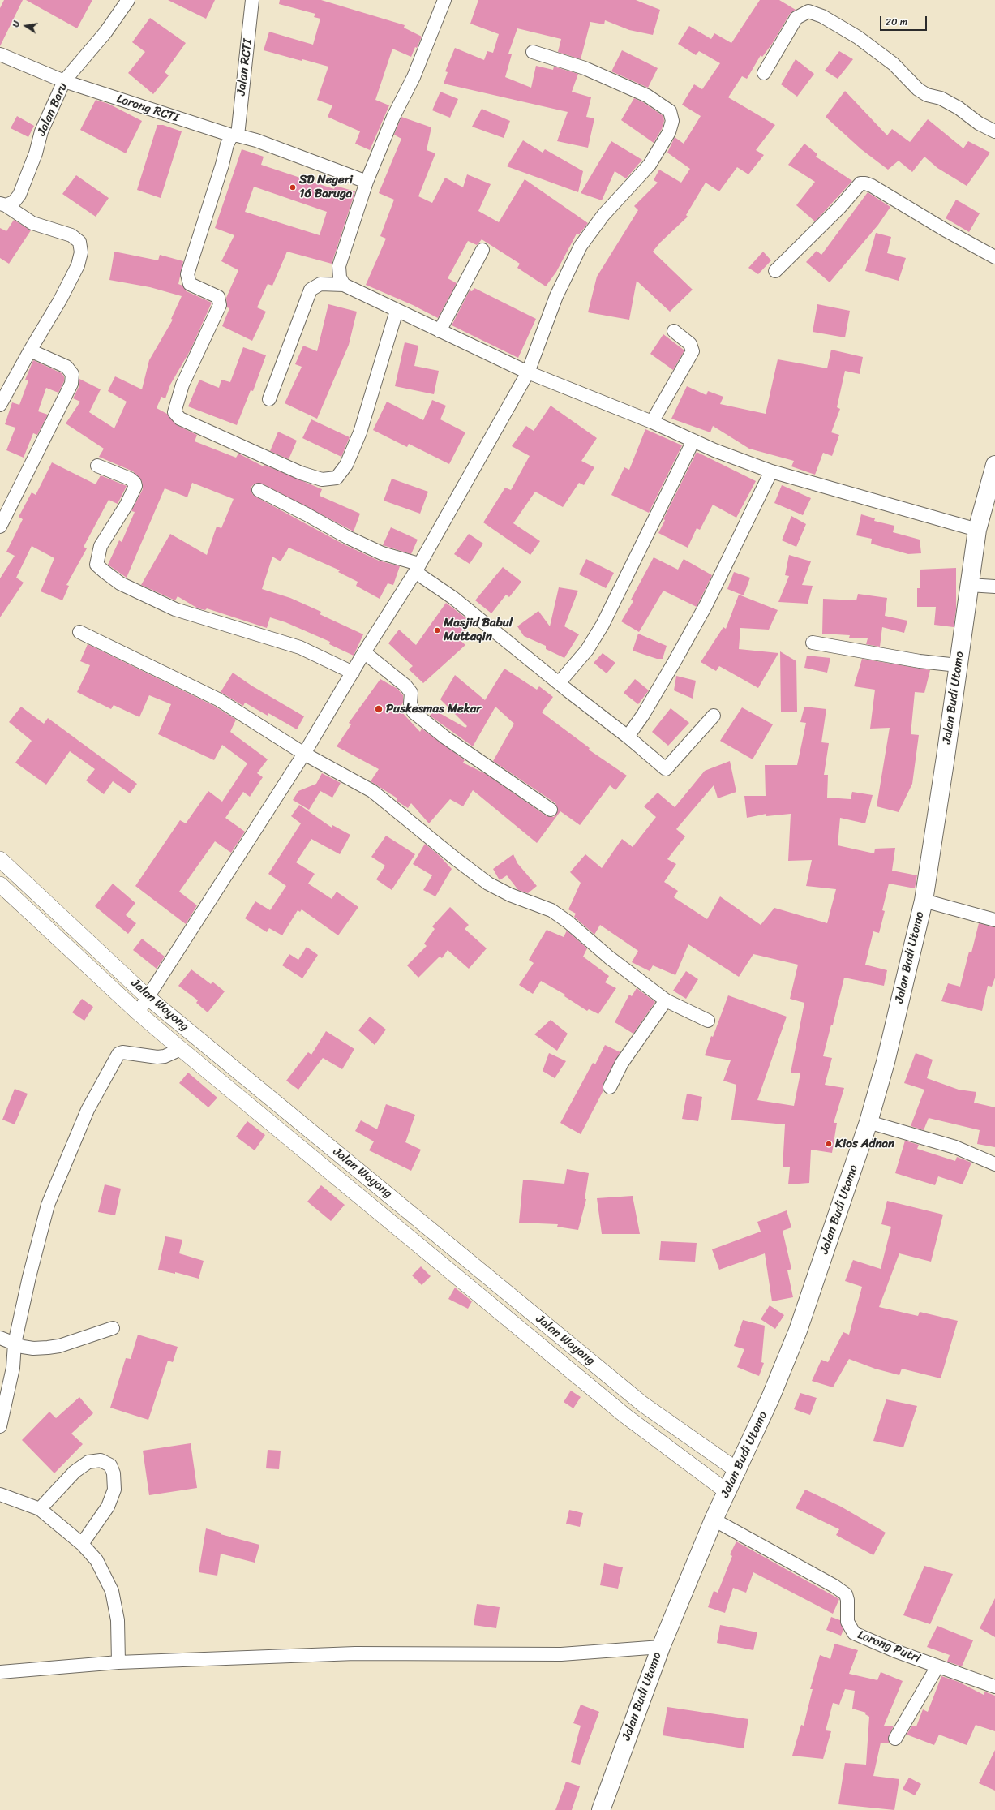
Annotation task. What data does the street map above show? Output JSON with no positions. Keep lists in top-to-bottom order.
{
  "streets": {
    "main road": ["Jalan Budi Utomo"],
    "street": [
      "Jalan RCTI",
      "Lorong RCTI",
      "Jalan Baru",
      "Jalan Wayong",
      "Lorong Putri"
    ]
  },
  "crossings": [
    ["Jalan RCTI", "Lorong RCTI"],
    ["Lorong RCTI", "Jalan Baru"],
    ["Jalan Budi Utomo", "Jalan Wayong"],
    ["Jalan Budi Utomo", "Lorong Putri"]
  ],
  "places": [
    "SD Negeri 16 Baruga",
    "Masjid Babul Muttaqin",
    "Puskesmas Mekar",
    "Kios Adnan"
  ],
  "scale_bar": "20 m",
  "north": "left"
}
